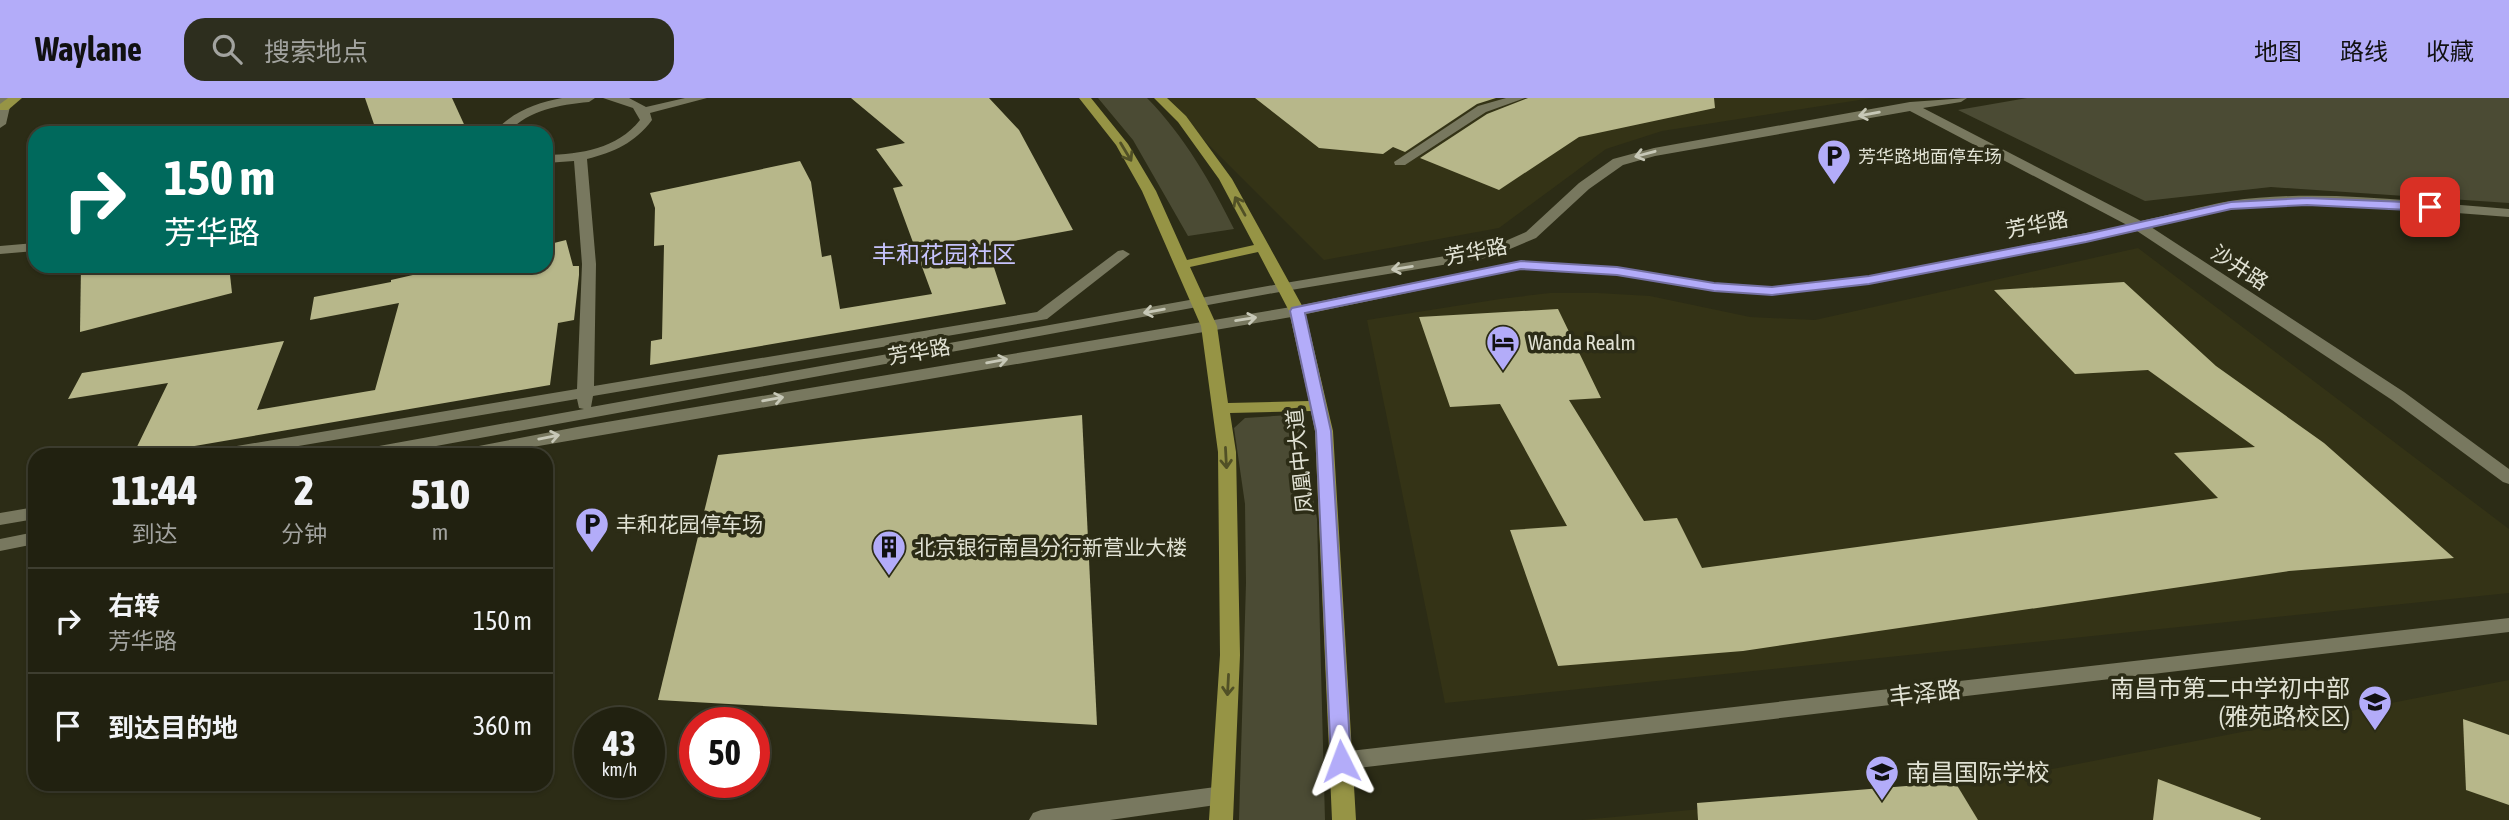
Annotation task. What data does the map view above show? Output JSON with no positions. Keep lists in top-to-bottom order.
{
  "streets": {
    "main road": ["凤凰中大道"],
    "street": ["芳华路", "沙井路", "丰泽路"]
  },
  "crossings": [
    ["芳华路", "沙井路"],
    ["芳华路", "凤凰中大道"],
    ["凤凰中大道", "丰泽路"]
  ],
  "districts": ["丰和花园社区"],
  "places": {
    "parking": ["芳华路地面停车场", "丰和花园停车场"],
    "hotel": ["Wanda Realm"],
    "building": ["北京银行南昌分行新营业大楼"],
    "school or university": ["南昌市第二中学初中部 (雅苑路校区)", "南昌国际学校"]
  },
  "page": {
    "header": "Waylane",
    "search": "搜索地点",
    "nav": ["地图", "路线", "收藏"],
    "turn": ["150 m", "芳华路"],
    "eta": [
      "11:44",
      "到达",
      "2",
      "分钟",
      "510",
      "m"
    ],
    "list": [
      {
        "name": "右转",
        "note": "芳华路",
        "value": "150 m"
      },
      {
        "name": "到达目的地",
        "value": "360 m"
      }
    ],
    "speed": "43 km/h",
    "limit": "50"
  }
}
